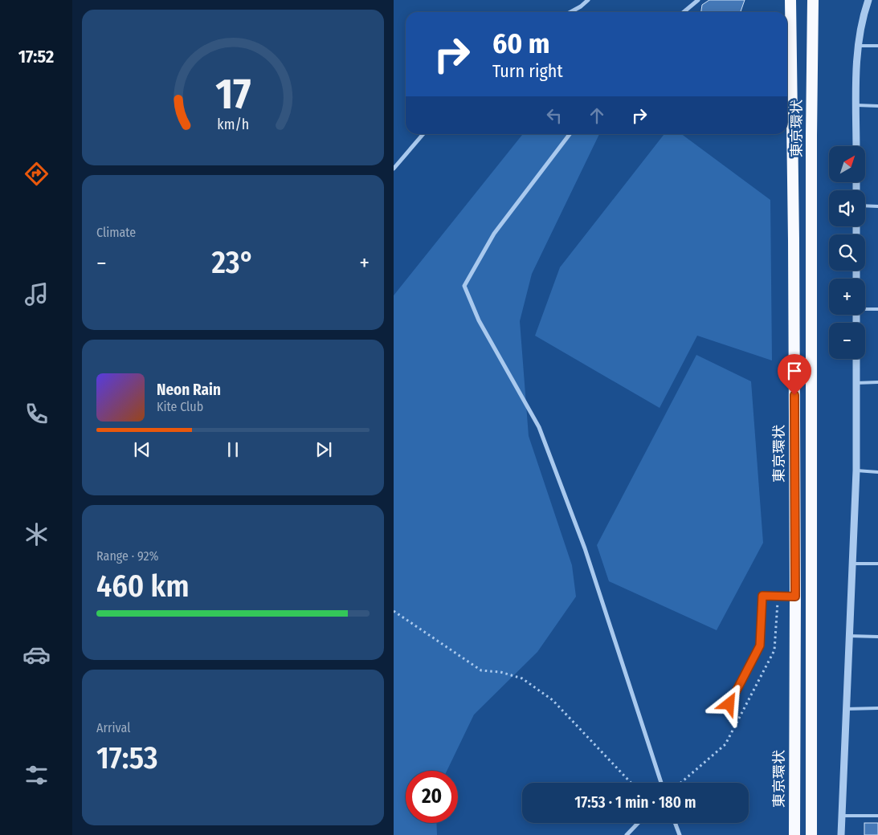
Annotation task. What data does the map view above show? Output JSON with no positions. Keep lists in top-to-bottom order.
{
  "streets": {
    "highway": ["東京環状"]
  },
  "north": "top right",
  "page": {
    "tabs": "17:52",
    "turn": ["60 m", "Turn right"],
    "map_buttons": ["+", "−"],
    "tile": [
      "Climate",
      ["Range · 92%", "460 km"],
      ["Arrival", "17:53"]
    ],
    "heat": ["−", "23°", "+"],
    "song": ["Neon Rain", "Kite Club"],
    "limit": "20",
    "trip": "17:53 · 1 min · 180 m",
    "gauge": ["17", "km/h"]
  }
}
